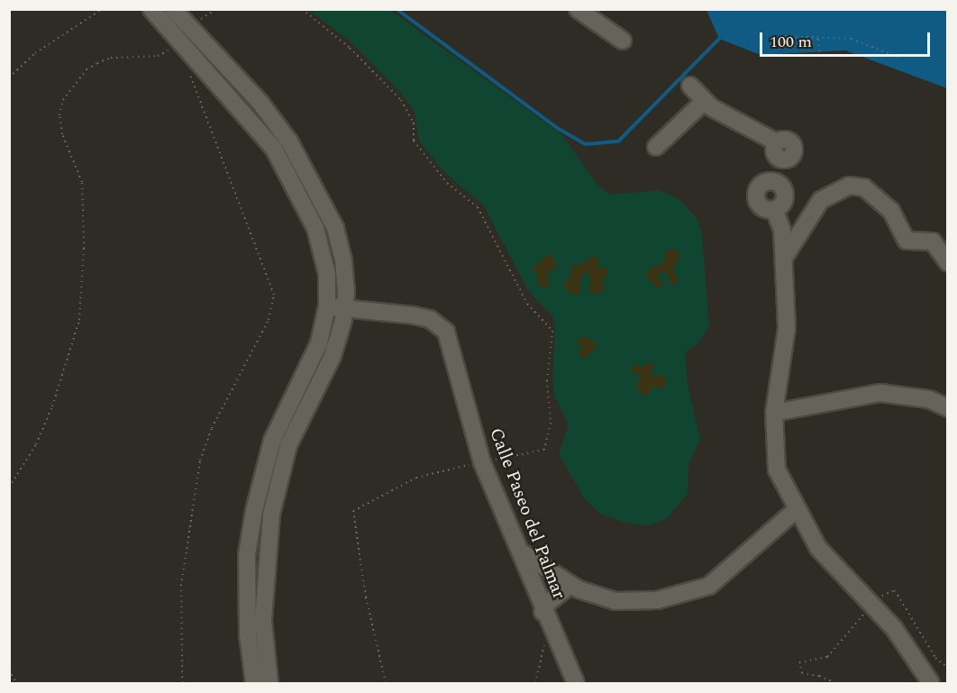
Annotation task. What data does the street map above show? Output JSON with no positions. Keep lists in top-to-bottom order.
{
  "streets": {
    "street": ["Calle Paseo del Palmar"]
  },
  "scale_bar": "100 m"
}
